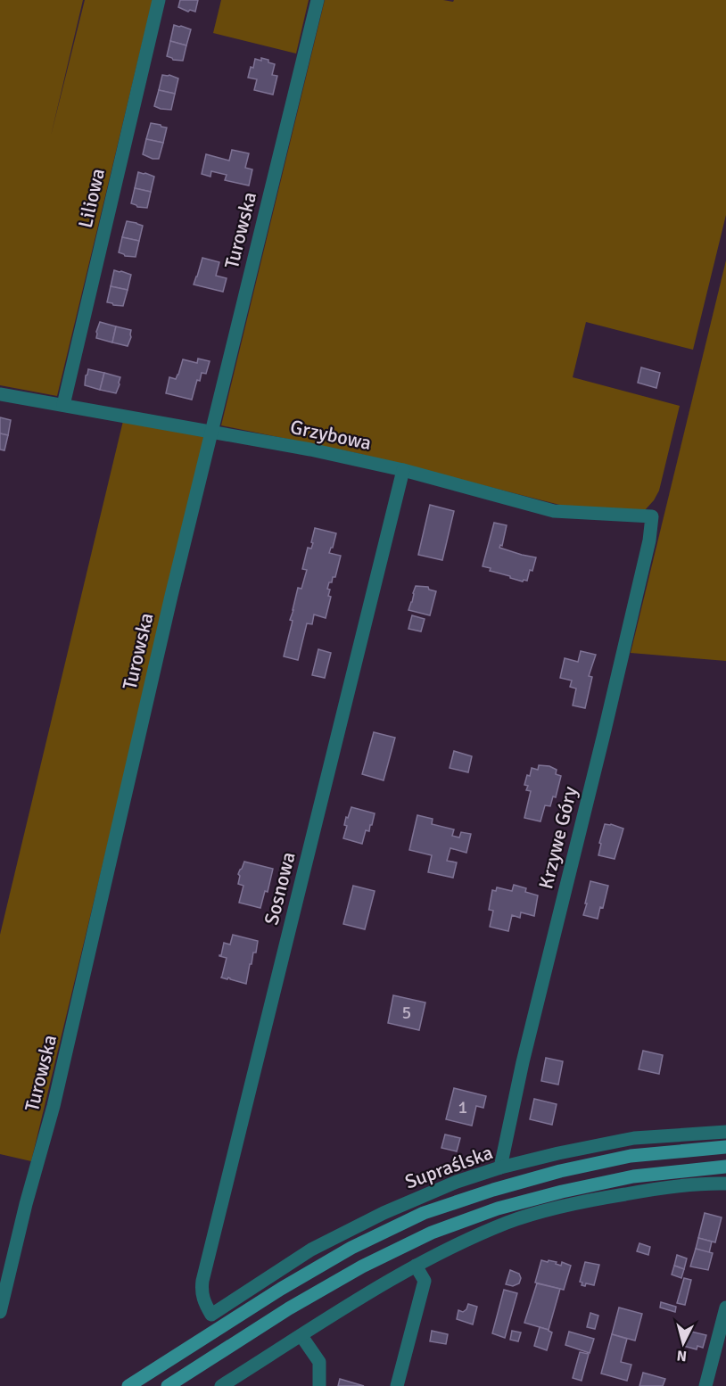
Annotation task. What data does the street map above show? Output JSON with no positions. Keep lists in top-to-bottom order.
{
  "streets": {
    "street": [
      "Liliowa",
      "Turowska",
      "Grzybowa",
      "Krzywe Góry",
      "Sosnowa",
      "Supraślska"
    ]
  },
  "crossings": [
    ["Liliowa", "Grzybowa"],
    ["Turowska", "Grzybowa"],
    ["Grzybowa", "Krzywe Góry"],
    ["Grzybowa", "Sosnowa"],
    ["Krzywe Góry", "Supraślska"],
    ["Sosnowa", "Supraślska"]
  ],
  "house_numbers": ["5", "1"],
  "north": "bottom"
}
